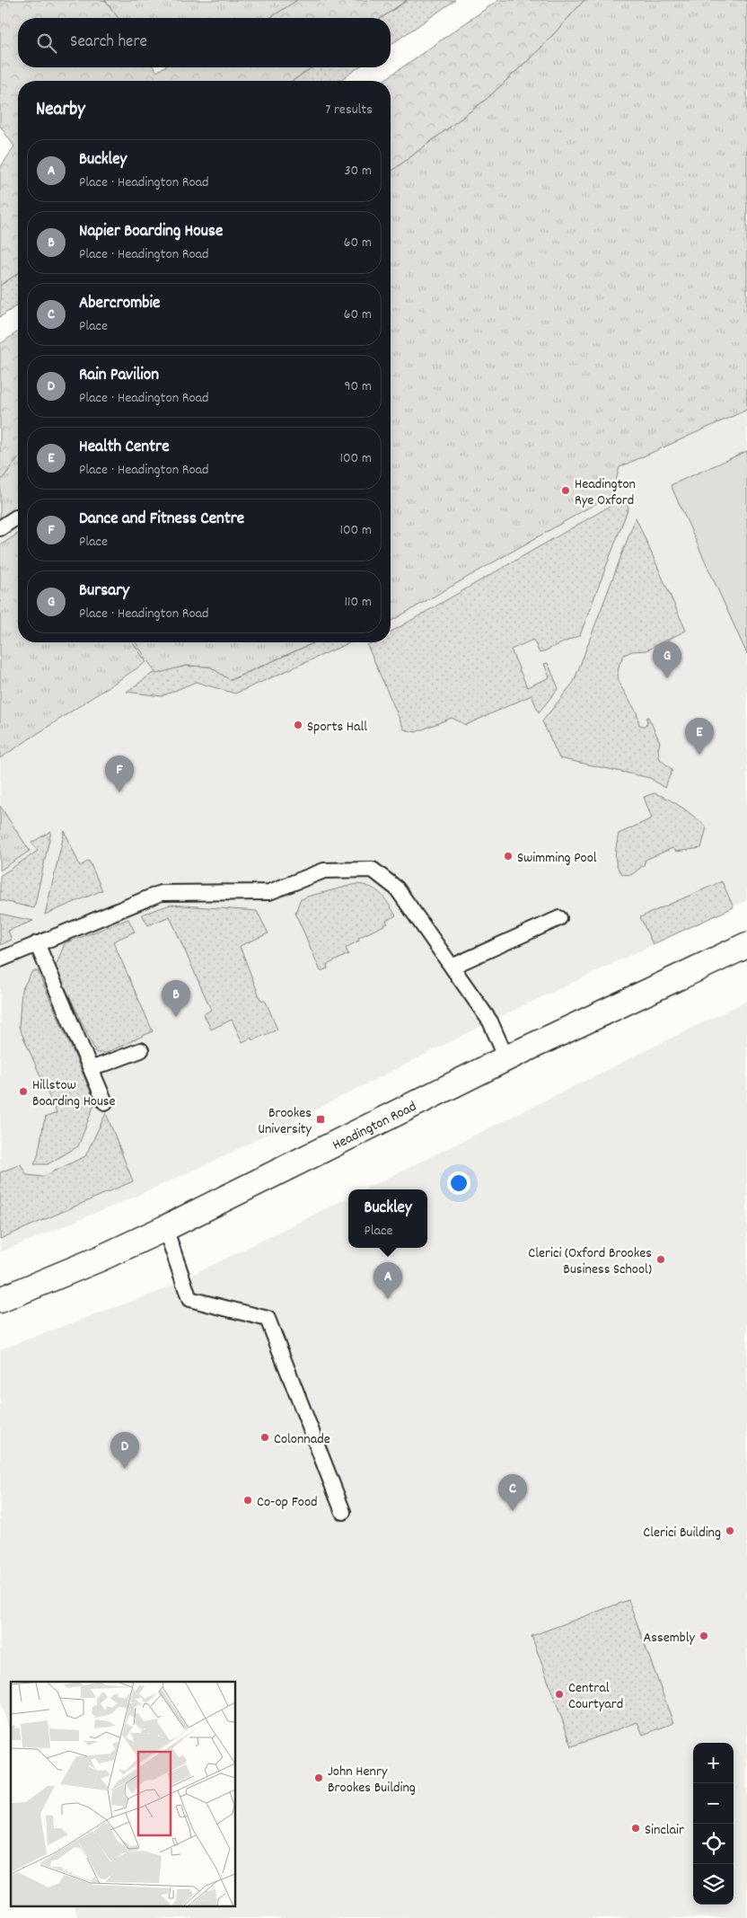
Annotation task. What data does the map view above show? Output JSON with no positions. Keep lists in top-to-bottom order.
{
  "streets": {
    "main road": ["Headington Road"]
  },
  "places": {
    "other": [
      "Headington Rye Oxford",
      "Sports Hall",
      "Swimming Pool",
      "Hillstow Boarding House",
      "Clerici (Oxford Brookes Business School)",
      "Colonnade",
      "Co-op Food",
      "Clerici Building",
      "Assembly",
      "Central Courtyard",
      "John Henry Brookes Building",
      "Sinclair"
    ],
    "transit": ["Brookes University"]
  },
  "page": {
    "search": "Search here",
    "heading": ["Nearby", "7 results"],
    "list": [
      {
        "mark": "A",
        "name": "Buckley",
        "note": "Place · Headington Road",
        "value": "30 m"
      },
      {
        "mark": "B",
        "name": "Napier Boarding House",
        "note": "Place · Headington Road",
        "value": "60 m"
      },
      {
        "mark": "C",
        "name": "Abercrombie",
        "note": "Place",
        "value": "60 m"
      },
      {
        "mark": "D",
        "name": "Rain Pavilion",
        "note": "Place · Headington Road",
        "value": "90 m"
      },
      {
        "mark": "E",
        "name": "Health Centre",
        "note": "Place · Headington Road",
        "value": "100 m"
      },
      {
        "mark": "F",
        "name": "Dance and Fitness Centre",
        "note": "Place",
        "value": "100 m"
      },
      {
        "mark": "G",
        "name": "Bursary",
        "note": "Place · Headington Road",
        "value": "110 m"
      }
    ],
    "pins": [
      "G",
      "E",
      "F",
      "B",
      "A",
      "D",
      "C"
    ],
    "popup": ["Buckley", "Place"],
    "map_buttons": ["+", "−"]
  }
}
